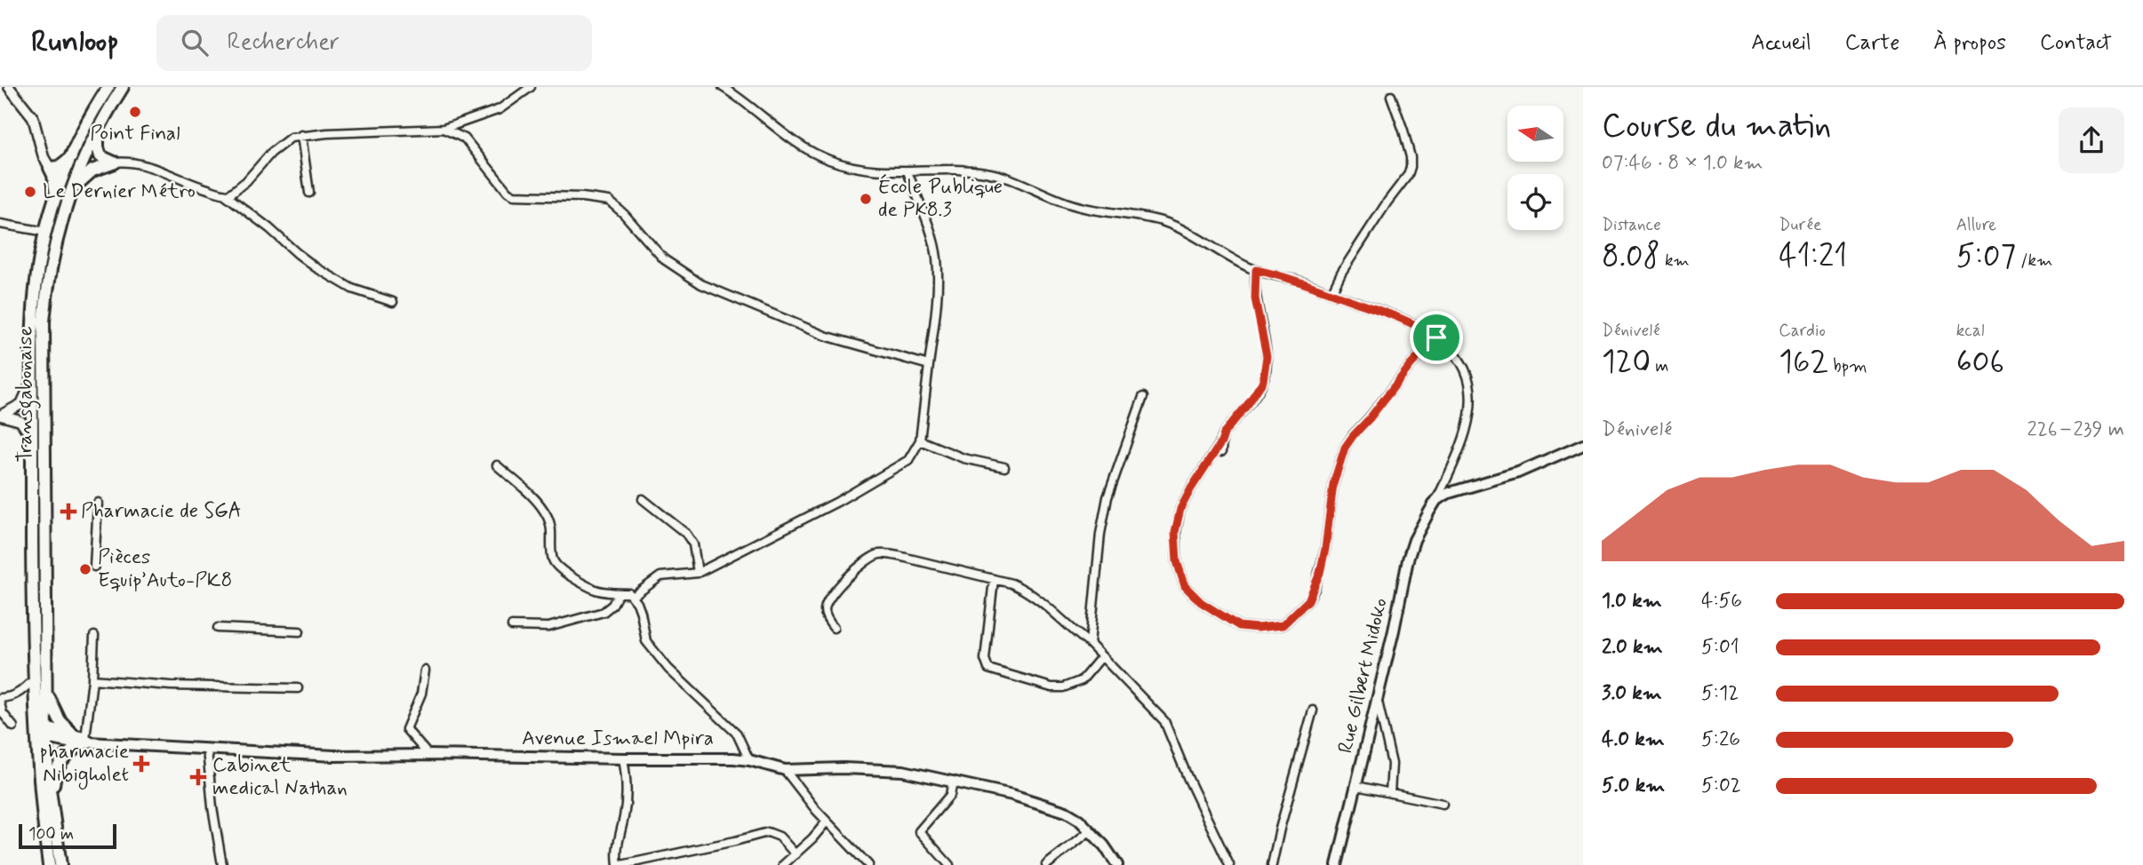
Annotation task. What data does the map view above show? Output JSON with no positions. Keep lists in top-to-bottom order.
{
  "streets": {
    "highway": ["Transgabonaise"],
    "main road": ["Rue Gilbert Midoko", "Avenue Ismael Mpira"]
  },
  "places": {
    "other": [
      "Point Final",
      "Le Dernier Métro",
      "École Publique de PK8.3",
      "Pièces Equip’Auto-PK8"
    ],
    "health": ["Pharmacie de SGA", "pharmacie Nibigholet", "Cabinet medical Nathan"]
  },
  "scale_bar": "100 m",
  "north": "left",
  "page": {
    "header": "Runloop",
    "search": "Rechercher",
    "nav": [
      "Accueil",
      "Carte",
      "À propos",
      "Contact"
    ],
    "heading": ["Course du matin", "07:46 · 8 × 1.0 km"],
    "stats": [
      ["Distance", "8.08 km"],
      ["Durée", "41:21"],
      ["Allure", "5:07 /km"],
      ["Dénivelé", "120 m"],
      ["Cardio", "162 bpm"],
      ["kcal", "606"]
    ],
    "chart": ["Dénivelé", "226–239 m"],
    "list": [
      {
        "name": "1.0 km",
        "note": "4:56"
      },
      {
        "name": "2.0 km",
        "note": "5:01"
      },
      {
        "name": "3.0 km",
        "note": "5:12"
      },
      {
        "name": "4.0 km",
        "note": "5:26"
      },
      {
        "name": "5.0 km",
        "note": "5:02"
      }
    ],
    "scale": "100 m"
  }
}
